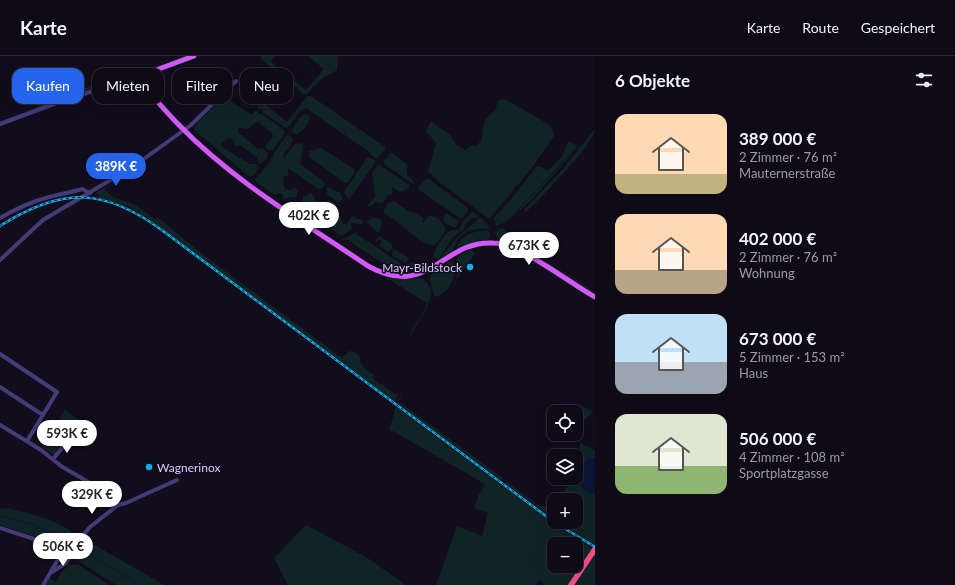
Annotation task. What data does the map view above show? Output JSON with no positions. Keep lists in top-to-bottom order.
{
  "places": ["Mayr-Bildstock", "Wagnerinox"],
  "page": {
    "header": "Karte",
    "nav": ["Karte", "Route", "Gespeichert"],
    "heading": "6 Objekte",
    "chip": [
      "Kaufen",
      "Mieten",
      "Filter",
      "Neu"
    ],
    "list": [
      {
        "name": "389 000 €",
        "note": "2 Zimmer · 76 m² · Mauternerstraße"
      },
      {
        "name": "402 000 €",
        "note": "2 Zimmer · 76 m² · Wohnung"
      },
      {
        "name": "673 000 €",
        "note": "5 Zimmer · 153 m² · Haus"
      },
      {
        "name": "506 000 €",
        "note": "4 Zimmer · 108 m² · Sportplatzgasse"
      }
    ],
    "price": [
      "389K €",
      "402K €",
      "673K €",
      "593K €",
      "329K €",
      "506K €"
    ],
    "map_buttons": ["+", "−"]
  }
}
